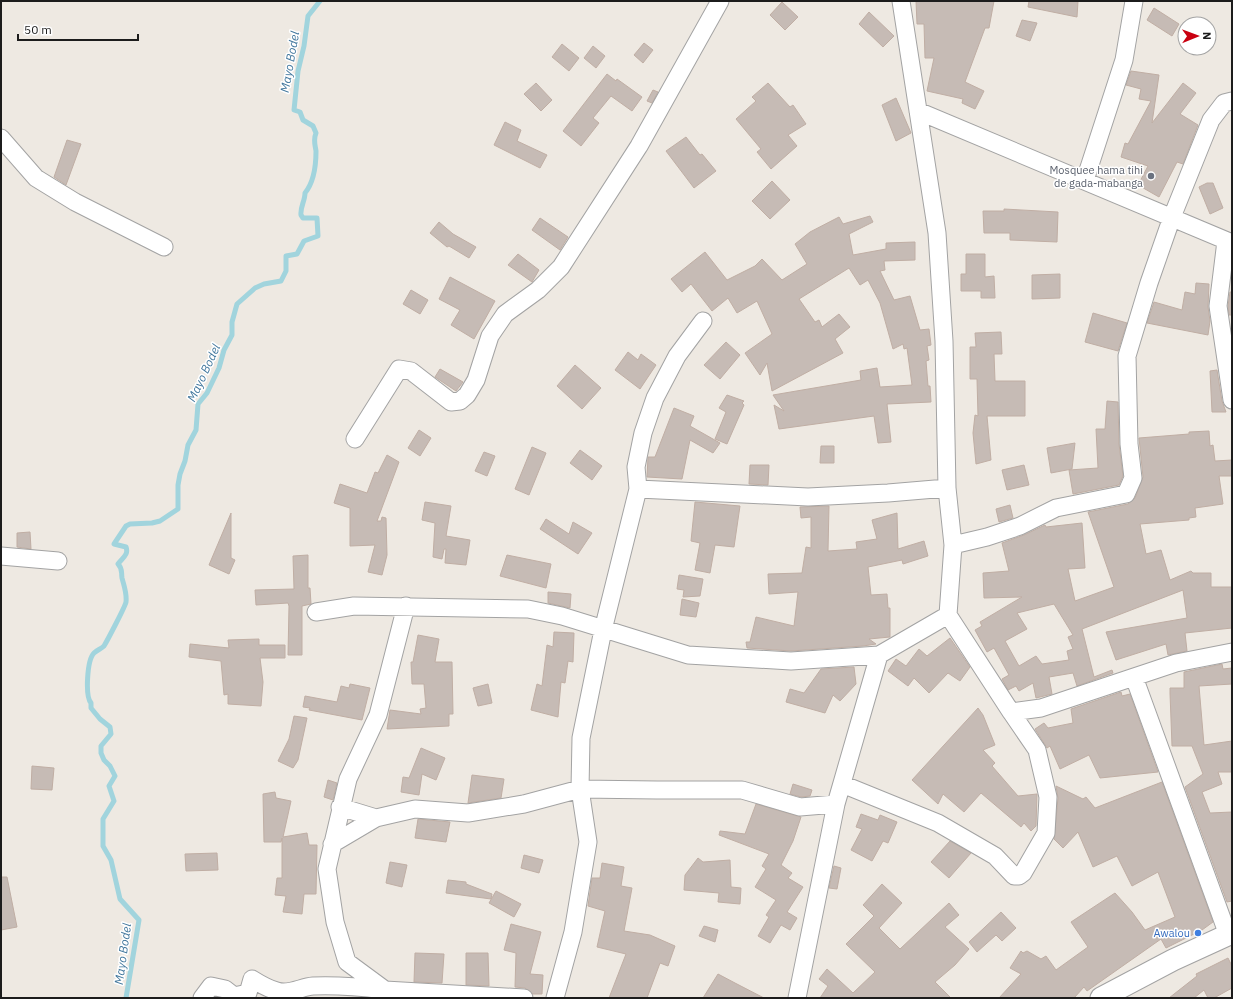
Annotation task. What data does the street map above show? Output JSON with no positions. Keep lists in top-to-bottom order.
{
  "water": ["Mayo Bodel"],
  "places": ["Mosquee hama tihi de gada-mabanga", "Awalou"],
  "scale_bar": "50 m",
  "north": "right"
}
